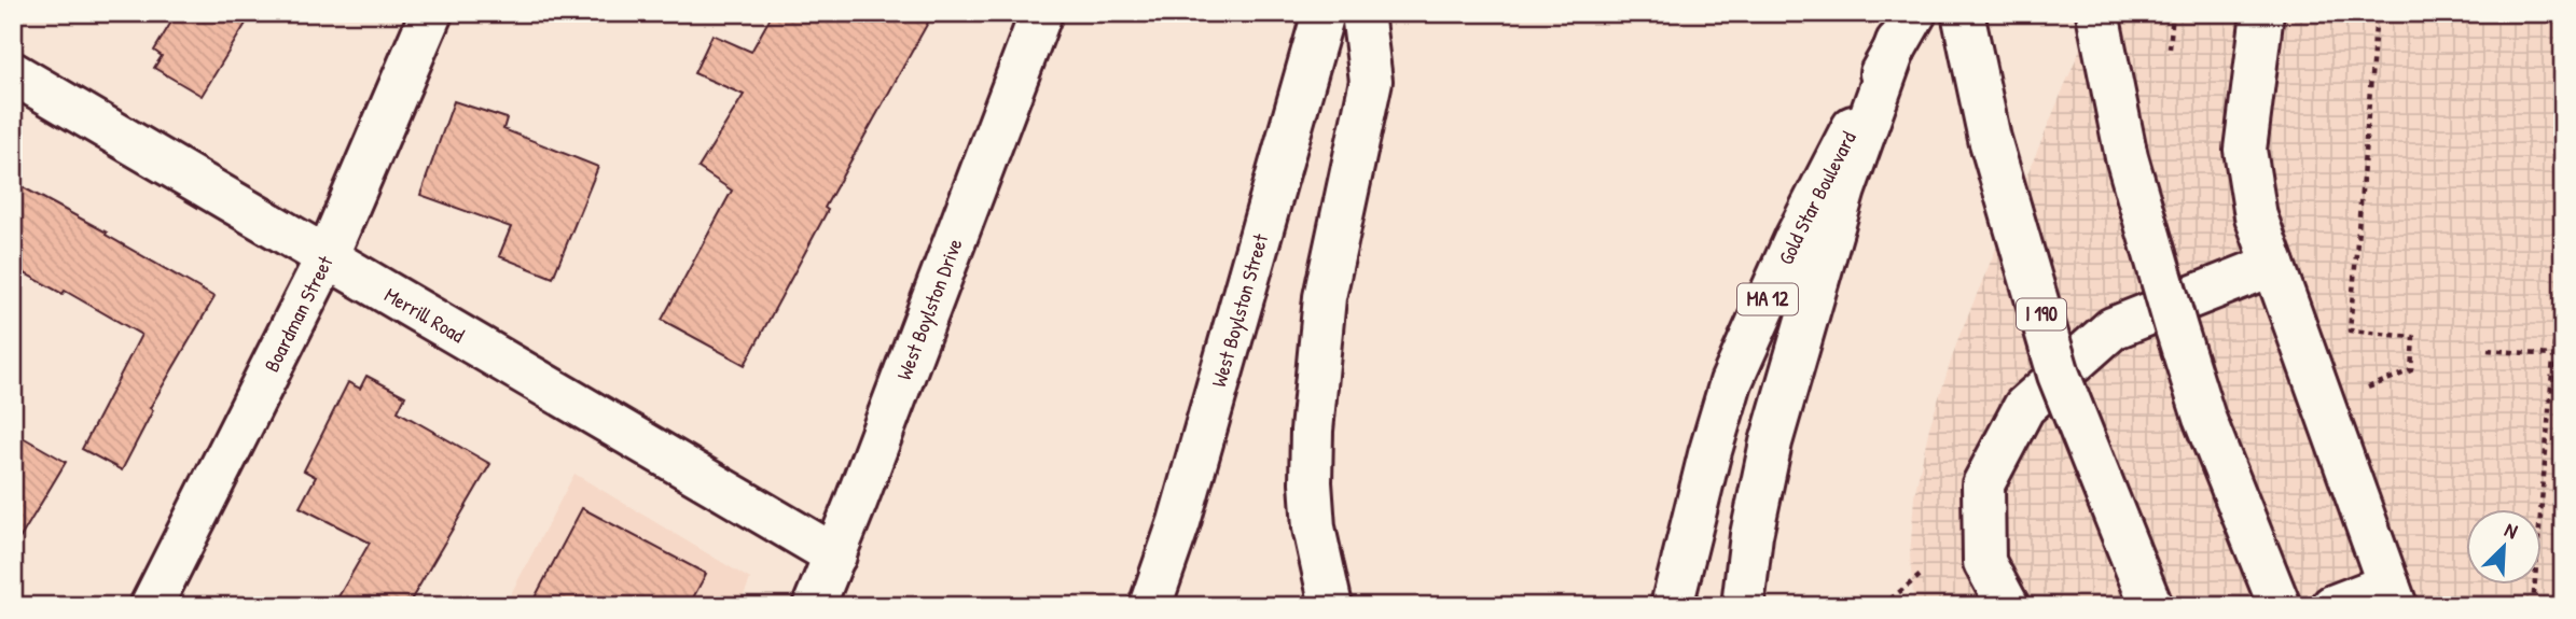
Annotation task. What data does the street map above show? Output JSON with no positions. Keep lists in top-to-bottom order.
{
  "streets": {
    "main road": [
      "Gold Star Boulevard",
      "MA 12",
      "West Boylston Drive",
      "West Boylston Street",
      "Boardman Street",
      "Merrill Road",
      "I 190"
    ]
  },
  "crossings": [
    ["West Boylston Drive", "Merrill Road"],
    ["Boardman Street", "Merrill Road"]
  ],
  "north": "top right"
}
